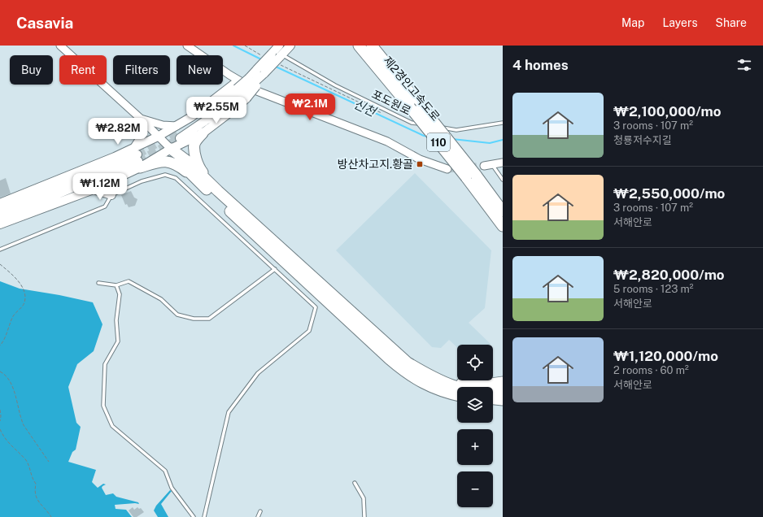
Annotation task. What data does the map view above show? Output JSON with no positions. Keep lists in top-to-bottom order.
{
  "streets": {
    "highway": ["제2경인고속도로", "110"],
    "lane": ["포도원로"]
  },
  "water": ["신천"],
  "places": {
    "transit": ["방산차고지.황골"]
  },
  "page": {
    "header": "Casavia",
    "nav": ["Map", "Layers", "Share"],
    "heading": "4 homes",
    "chip": [
      "Buy",
      "Rent",
      "Filters",
      "New"
    ],
    "list": [
      {
        "name": "₩2,100,000/mo",
        "note": "3 rooms · 107 m² · 청룡저수지길"
      },
      {
        "name": "₩2,550,000/mo",
        "note": "3 rooms · 107 m² · 서해안로"
      },
      {
        "name": "₩2,820,000/mo",
        "note": "5 rooms · 123 m² · 서해안로"
      },
      {
        "name": "₩1,120,000/mo",
        "note": "2 rooms · 60 m² · 서해안로"
      }
    ],
    "price": [
      "₩2.1M",
      "₩2.55M",
      "₩2.82M",
      "₩1.12M"
    ],
    "map_buttons": ["+", "−"]
  }
}
